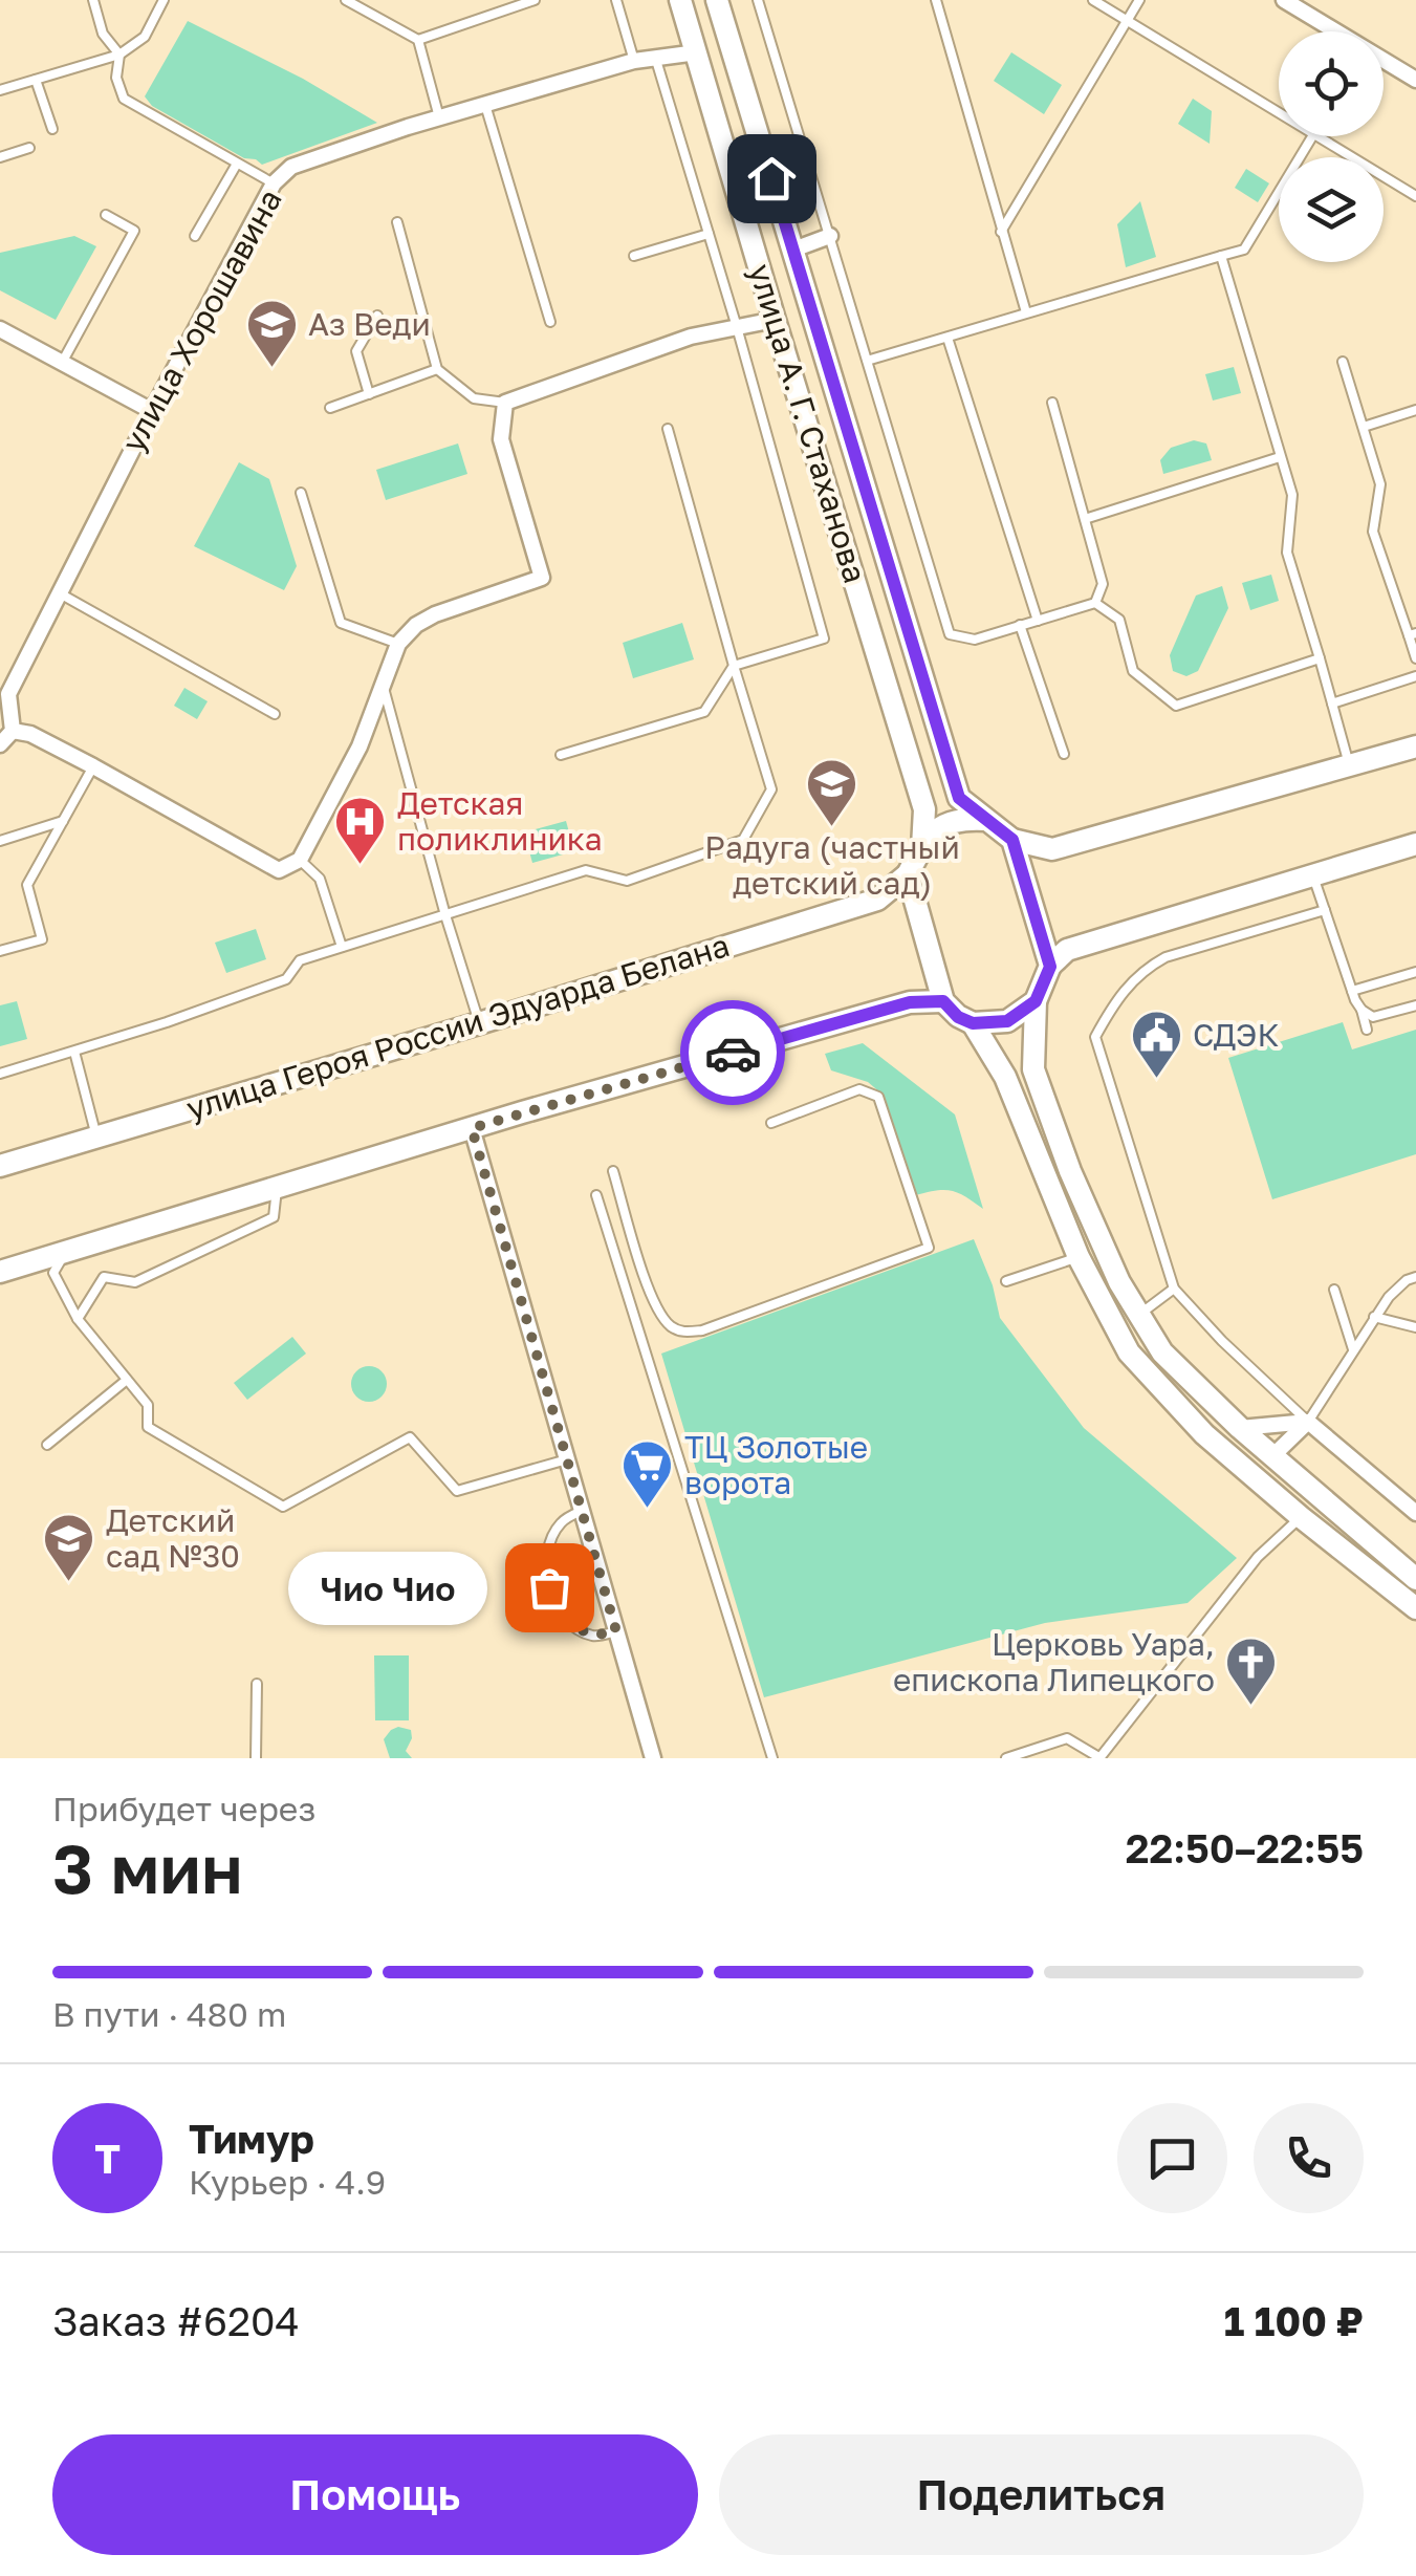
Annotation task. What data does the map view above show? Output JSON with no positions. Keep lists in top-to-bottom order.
{
  "streets": {
    "main road": ["улица А. Г. Стаханова", "улица Героя России Эдуарда Белана"],
    "street": ["улица Хорошавина"]
  },
  "crossings": [
    ["улица Хорошавина", "улица А. Г. Стаханова"]
  ],
  "places": {
    "school or university": ["Аз Веди", "Радуга (частный детский сад)", "Детский сад №30"],
    "hospital": ["Детская поликлиника"],
    "public building": ["СДЭК"],
    "supermarket": ["ТЦ Золотые ворота"],
    "other": ["Чио Чио"],
    "church": ["Церковь Уара, епископа Липецкого"]
  },
  "page": {
    "bubble": "Чио Чио",
    "heading": ["3 мин", "Прибудет через", "22:50–22:55"],
    "panel": [
      "Тимур",
      "Курьер · 4.9",
      "Заказ #6204",
      "1 100 ₽"
    ],
    "bar": "В пути · 480 m",
    "round": "Т",
    "buttons": ["Помощь", "Поделиться"]
  }
}
